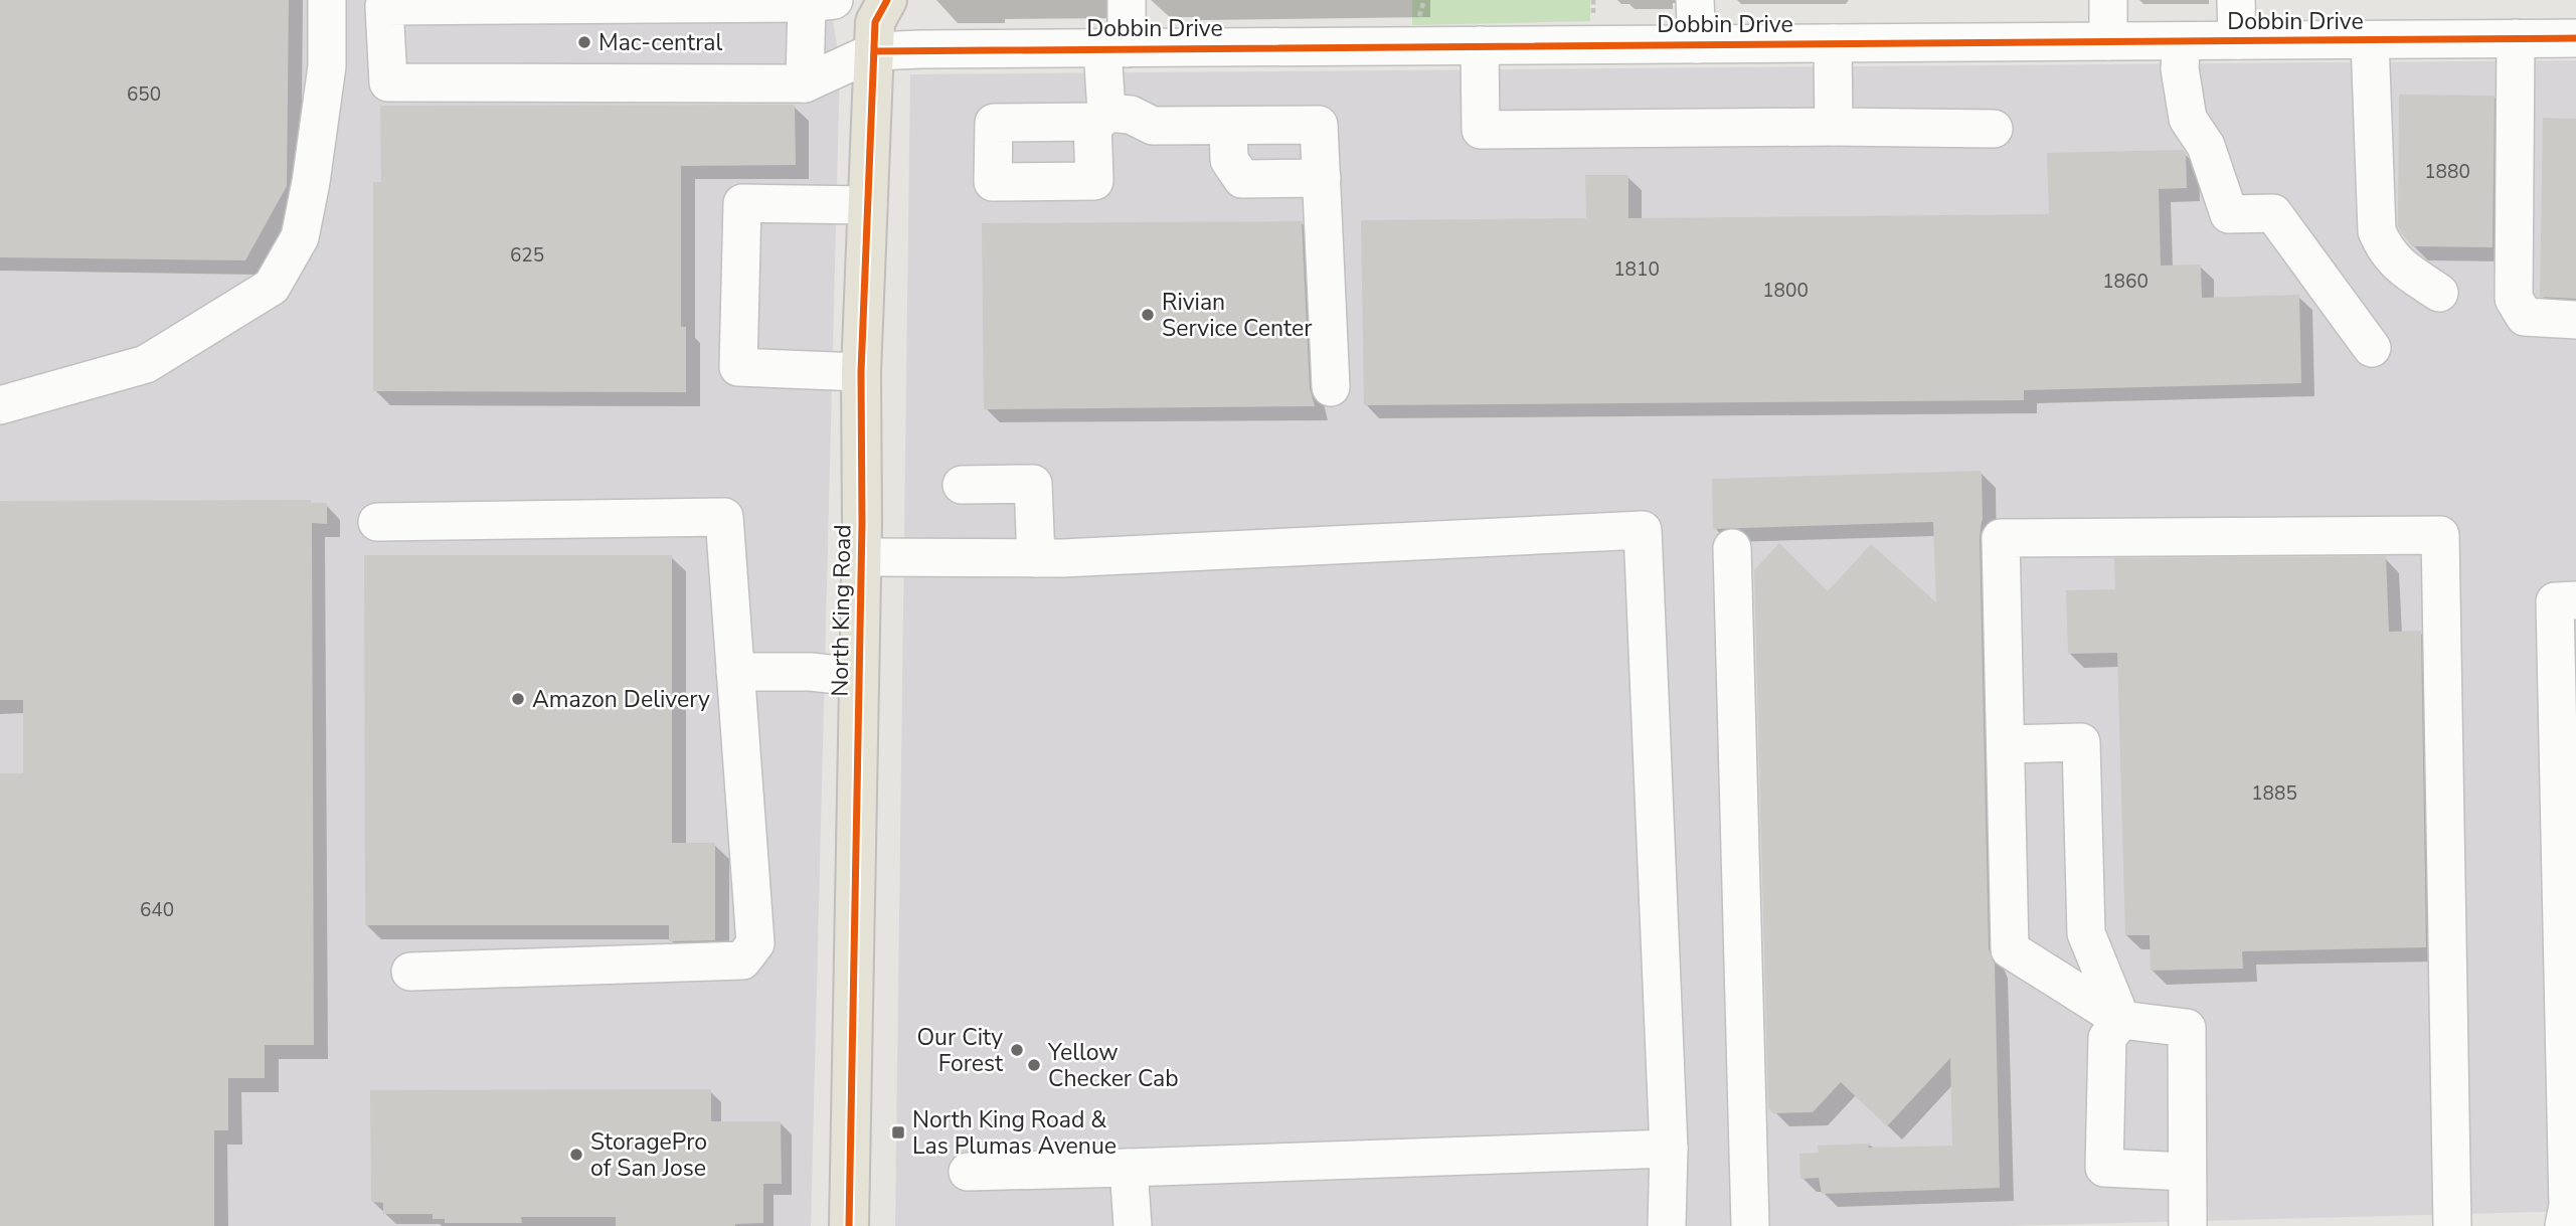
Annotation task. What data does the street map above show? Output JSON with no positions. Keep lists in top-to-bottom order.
{
  "streets": {
    "main road": ["North King Road"],
    "street": ["Dobbin Drive"]
  },
  "crossings": [
    ["Dobbin Drive", "North King Road"]
  ],
  "places": {
    "other": [
      "Mac-central",
      "Rivian Service Center",
      "Amazon Delivery",
      "Our City Forest",
      "Yellow Checker Cab",
      "StoragePro of San Jose"
    ],
    "transit": ["North King Road & Las Plumas Avenue"]
  },
  "house_numbers": [
    "650",
    "1880",
    "625",
    "1810",
    "1860",
    "1800",
    "1885",
    "640"
  ]
}
